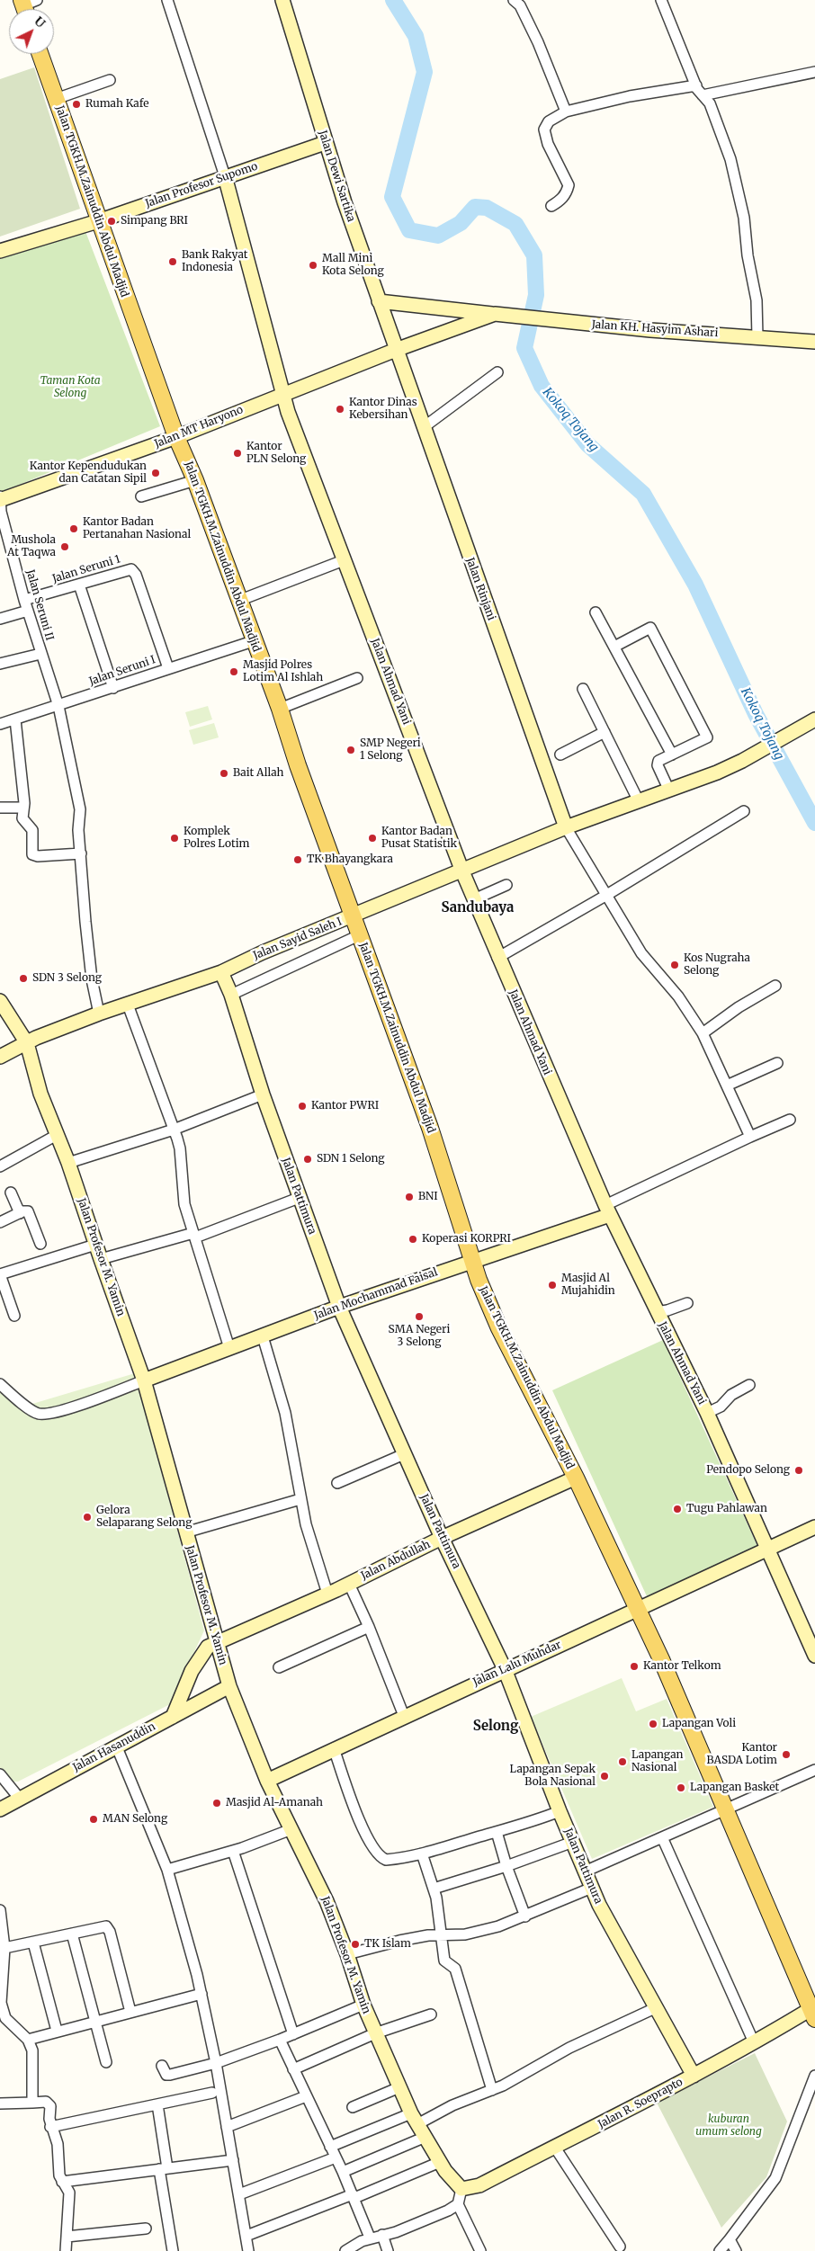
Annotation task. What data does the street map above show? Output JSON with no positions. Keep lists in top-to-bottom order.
{
  "streets": {
    "main road": ["Jalan TGKH.M.Zainuddin Abdul Madjid"],
    "street": [
      "Jalan Dewi Sartika",
      "Jalan Profesor Supomo",
      "Jalan KH. Hasyim Ashari",
      "Jalan MT Haryono",
      "Jalan Seruni 1",
      "Jalan Rinjani",
      "Jalan Seruni II",
      "Jalan Seruni I",
      "Jalan Ahmad Yani",
      "Jalan Sayid Saleh I",
      "Jalan Pattimura",
      "Jalan Profesor M. Yamin",
      "Jalan Mochammad Faisal",
      "Jalan Abdullah",
      "Jalan Lalu Muhdar",
      "Jalan Hasanuddin",
      "Jalan R. Soeprapto"
    ]
  },
  "crossings": [
    ["Jalan Dewi Sartika", "Jalan Profesor Supomo"],
    ["Jalan Dewi Sartika", "Jalan KH. Hasyim Ashari"],
    ["Jalan Dewi Sartika", "Jalan MT Haryono"],
    ["Jalan Dewi Sartika", "Jalan Rinjani"],
    ["Jalan Profesor Supomo", "Jalan TGKH.M.Zainuddin Abdul Madjid"],
    ["Jalan Profesor Supomo", "Jalan Ahmad Yani"],
    ["Jalan TGKH.M.Zainuddin Abdul Madjid", "Jalan MT Haryono"],
    ["Jalan TGKH.M.Zainuddin Abdul Madjid", "Jalan Seruni I"],
    ["Jalan TGKH.M.Zainuddin Abdul Madjid", "Jalan Sayid Saleh I"],
    ["Jalan TGKH.M.Zainuddin Abdul Madjid", "Jalan Mochammad Faisal"],
    ["Jalan TGKH.M.Zainuddin Abdul Madjid", "Jalan Abdullah"],
    ["Jalan TGKH.M.Zainuddin Abdul Madjid", "Jalan Lalu Muhdar"],
    ["Jalan TGKH.M.Zainuddin Abdul Madjid", "Jalan R. Soeprapto"],
    ["Jalan KH. Hasyim Ashari", "Jalan MT Haryono"],
    ["Jalan KH. Hasyim Ashari", "Jalan Rinjani"],
    ["Jalan MT Haryono", "Jalan Rinjani"],
    ["Jalan MT Haryono", "Jalan Seruni II"],
    ["Jalan MT Haryono", "Jalan Ahmad Yani"],
    ["Jalan Seruni 1", "Jalan Seruni II"],
    ["Jalan Seruni 1", "Jalan Seruni I"],
    ["Jalan Rinjani", "Jalan Sayid Saleh I"],
    ["Jalan Seruni II", "Jalan Seruni I"],
    ["Jalan Seruni II", "Jalan Sayid Saleh I"],
    ["Jalan Ahmad Yani", "Jalan Sayid Saleh I"],
    ["Jalan Ahmad Yani", "Jalan Mochammad Faisal"],
    ["Jalan Ahmad Yani", "Jalan Lalu Muhdar"],
    ["Jalan Sayid Saleh I", "Jalan Pattimura"],
    ["Jalan Sayid Saleh I", "Jalan Profesor M. Yamin"],
    ["Jalan Pattimura", "Jalan Mochammad Faisal"],
    ["Jalan Pattimura", "Jalan Abdullah"],
    ["Jalan Pattimura", "Jalan Lalu Muhdar"],
    ["Jalan Pattimura", "Jalan R. Soeprapto"],
    ["Jalan Profesor M. Yamin", "Jalan Mochammad Faisal"],
    ["Jalan Profesor M. Yamin", "Jalan Abdullah"],
    ["Jalan Profesor M. Yamin", "Jalan Lalu Muhdar"],
    ["Jalan Profesor M. Yamin", "Jalan Hasanuddin"],
    ["Jalan Profesor M. Yamin", "Jalan R. Soeprapto"],
    ["Jalan Abdullah", "Jalan Hasanuddin"]
  ],
  "districts": ["Sandubaya", "Selong"],
  "water": ["Kokoq Tojang"],
  "parks": ["Taman Kota Selong", "kuburan umum selong"],
  "places": [
    "Rumah Kafe",
    "Simpang BRI",
    "Bank Rakyat Indonesia",
    "Mall Mini Kota Selong",
    "Kantor Dinas Kebersihan",
    "Kantor PLN Selong",
    "Kantor Kependudukan dan Catatan Sipil",
    "Kantor Badan Pertanahan Nasional",
    "Mushola At Taqwa",
    "Masjid Polres Lotim Al Ishlah",
    "SMP Negeri 1 Selong",
    "Bait Allah",
    "Komplek Polres Lotim",
    "Kantor Badan Pusat Statistik",
    "TK Bhayangkara",
    "Kos Nugraha Selong",
    "SDN 3 Selong",
    "Kantor PWRI",
    "SDN 1 Selong",
    "BNI",
    "Koperasi KORPRI",
    "Masjid Al Mujahidin",
    "SMA Negeri 3 Selong",
    "Pendopo Selong",
    "Tugu Pahlawan",
    "Gelora Selaparang Selong",
    "Kantor Telkom",
    "Lapangan Voli",
    "Kantor BASDA Lotim",
    "Lapangan Nasional",
    "Lapangan Sepak Bola Nasional",
    "Lapangan Basket",
    "Masjid Al-Amanah",
    "MAN Selong",
    "TK Islam"
  ],
  "north": "top right"
}
